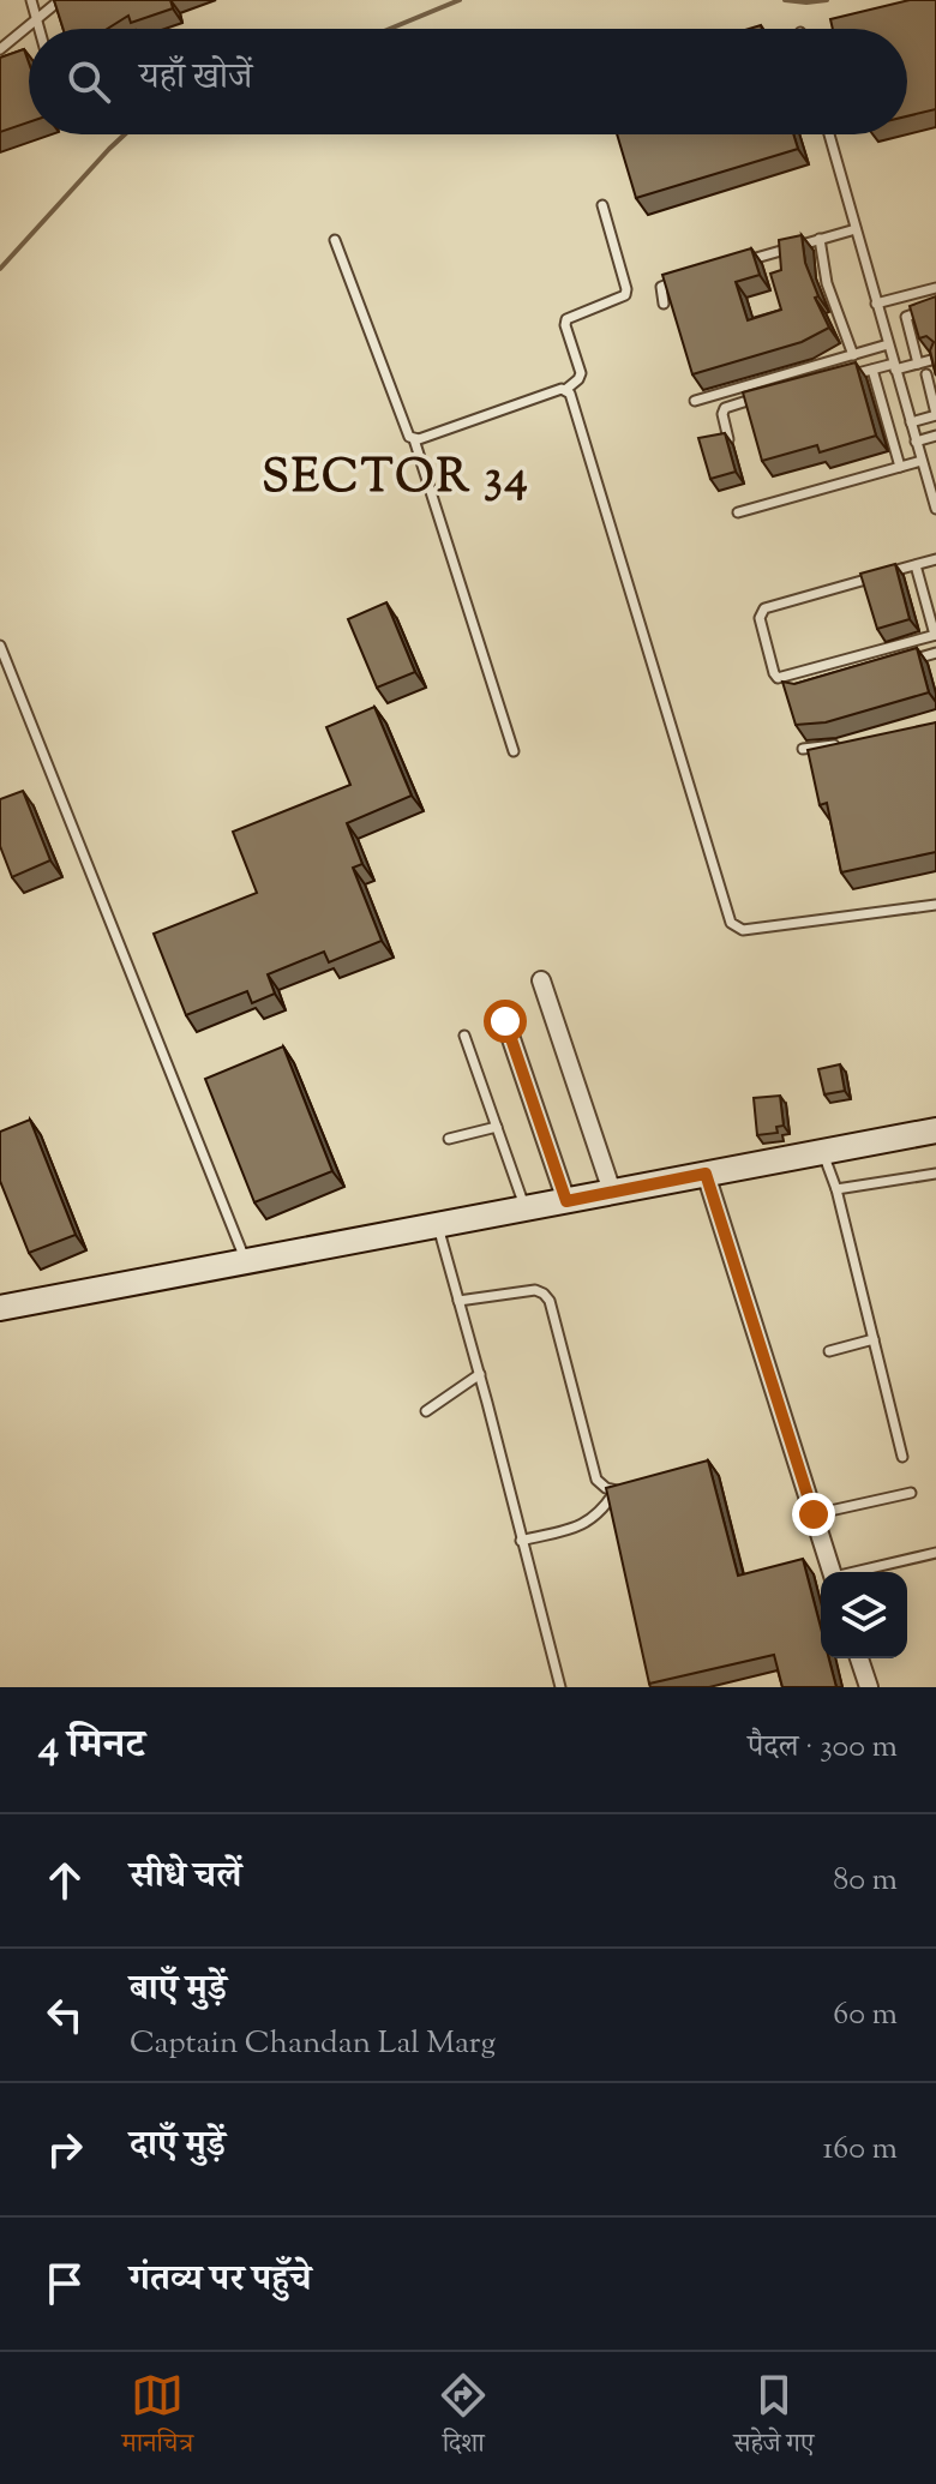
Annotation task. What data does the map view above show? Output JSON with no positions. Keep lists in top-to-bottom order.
{
  "districts": ["SECTOR 34"],
  "page": {
    "search": "यहाँ खोजें",
    "heading": ["4 मिनट", "पैदल · 300 m"],
    "list": [
      ["सीधे चलें", "80 m"],
      ["बाएँ मुड़ें", "Captain Chandan Lal Marg", "60 m"],
      ["दाएँ मुड़ें", "160 m"],
      "गंतव्य पर पहुँचे"
    ],
    "nav": ["मानचित्र", "दिशा", "सहेजे गए"]
  }
}
